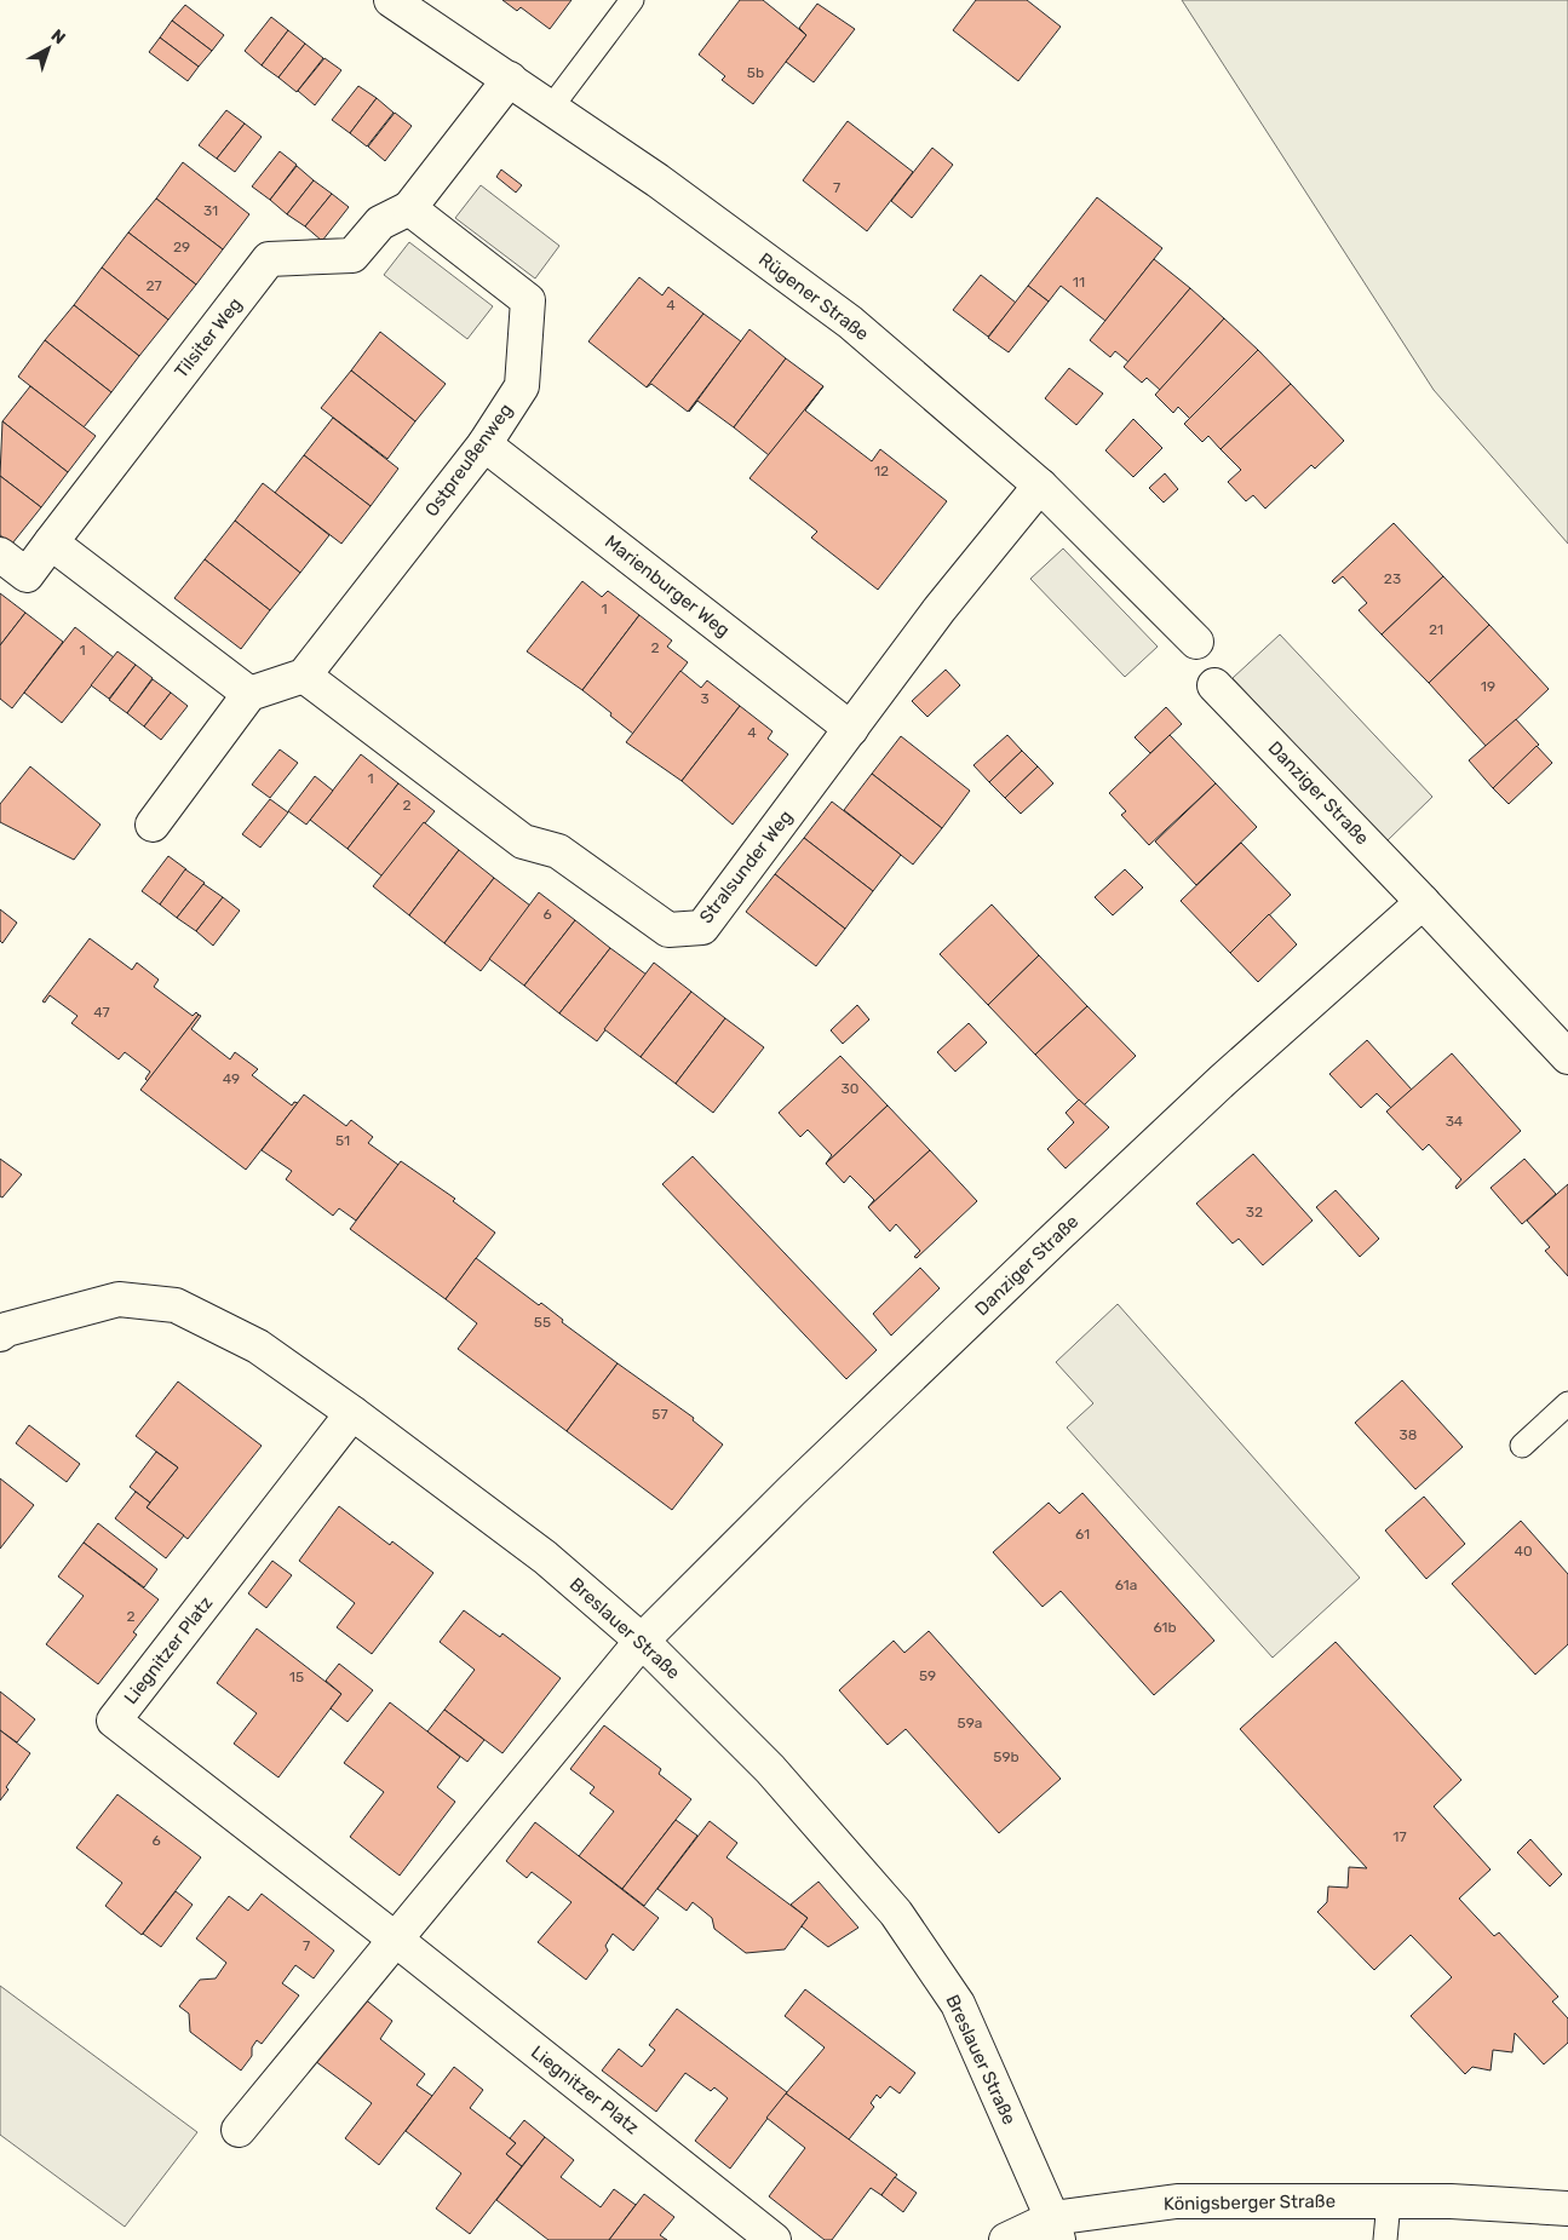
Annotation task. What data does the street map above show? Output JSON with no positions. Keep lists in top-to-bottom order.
{
  "streets": {
    "street": [
      "Rügener Straße",
      "Tilsiter Weg",
      "Ostpreußenweg",
      "Marienburger Weg",
      "Danziger Straße",
      "Stralsunder Weg",
      "Breslauer Straße",
      "Liegnitzer Platz",
      "Königsberger Straße"
    ]
  },
  "crossings": [
    ["Rügener Straße", "Stralsunder Weg"],
    ["Tilsiter Weg", "Ostpreußenweg"],
    ["Ostpreußenweg", "Marienburger Weg"],
    ["Ostpreußenweg", "Stralsunder Weg"],
    ["Marienburger Weg", "Stralsunder Weg"],
    ["Danziger Straße", "Breslauer Straße"],
    ["Breslauer Straße", "Liegnitzer Platz"],
    ["Breslauer Straße", "Königsberger Straße"]
  ],
  "house_numbers": [
    "5b",
    "7",
    "31",
    "29",
    "11",
    "27",
    "4",
    "12",
    "23",
    "1",
    "21",
    "2",
    "1",
    "19",
    "3",
    "4",
    "1",
    "2",
    "6",
    "47",
    "49",
    "30",
    "34",
    "51",
    "32",
    "55",
    "57",
    "38",
    "61",
    "40",
    "61a",
    "2",
    "61b",
    "59",
    "15",
    "59a",
    "59b",
    "17",
    "6",
    "7"
  ],
  "north": "top right"
}
